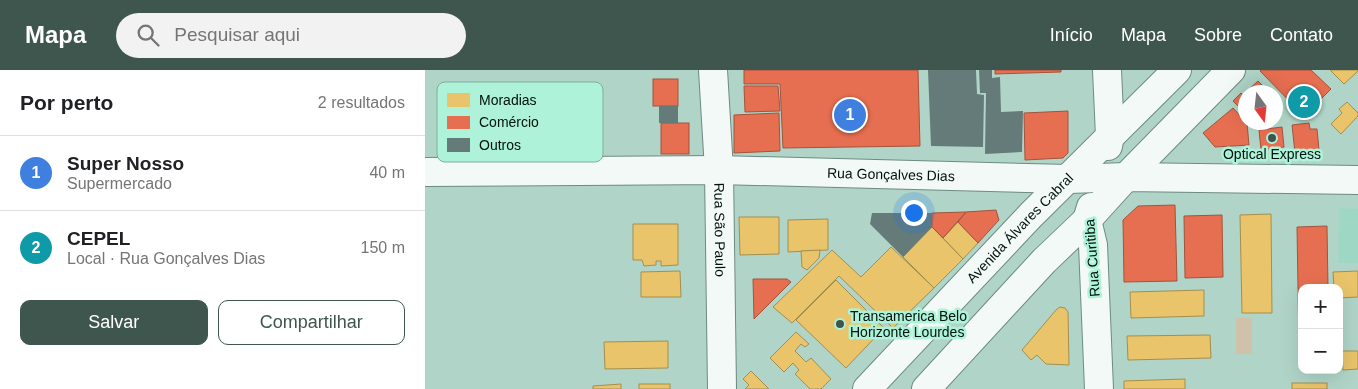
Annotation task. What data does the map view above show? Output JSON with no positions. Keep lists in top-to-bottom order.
{
  "streets": {
    "street": [
      "Rua Gonçalves Dias",
      "Avenida Álvares Cabral",
      "Rua São Paulo",
      "Rua Curitiba"
    ]
  },
  "crossings": [
    ["Rua Gonçalves Dias", "Avenida Álvares Cabral"],
    ["Rua Gonçalves Dias", "Rua São Paulo"]
  ],
  "places": ["Optical Express", "Transamerica Belo Horizonte Lourdes"],
  "legend": ["Moradias", "Comércio", "Outros"],
  "north": "bottom",
  "page": {
    "header": "Mapa",
    "search": "Pesquisar aqui",
    "nav": [
      "Início",
      "Mapa",
      "Sobre",
      "Contato"
    ],
    "heading": ["Por perto", "2 resultados"],
    "pins": ["2", "1"],
    "list": [
      {
        "mark": "1",
        "name": "Super Nosso",
        "note": "Supermercado",
        "value": "40 m"
      },
      {
        "mark": "2",
        "name": "CEPEL",
        "note": "Local · Rua Gonçalves Dias",
        "value": "150 m"
      }
    ],
    "map_buttons": ["+", "−"],
    "buttons": ["Salvar", "Compartilhar"]
  }
}
